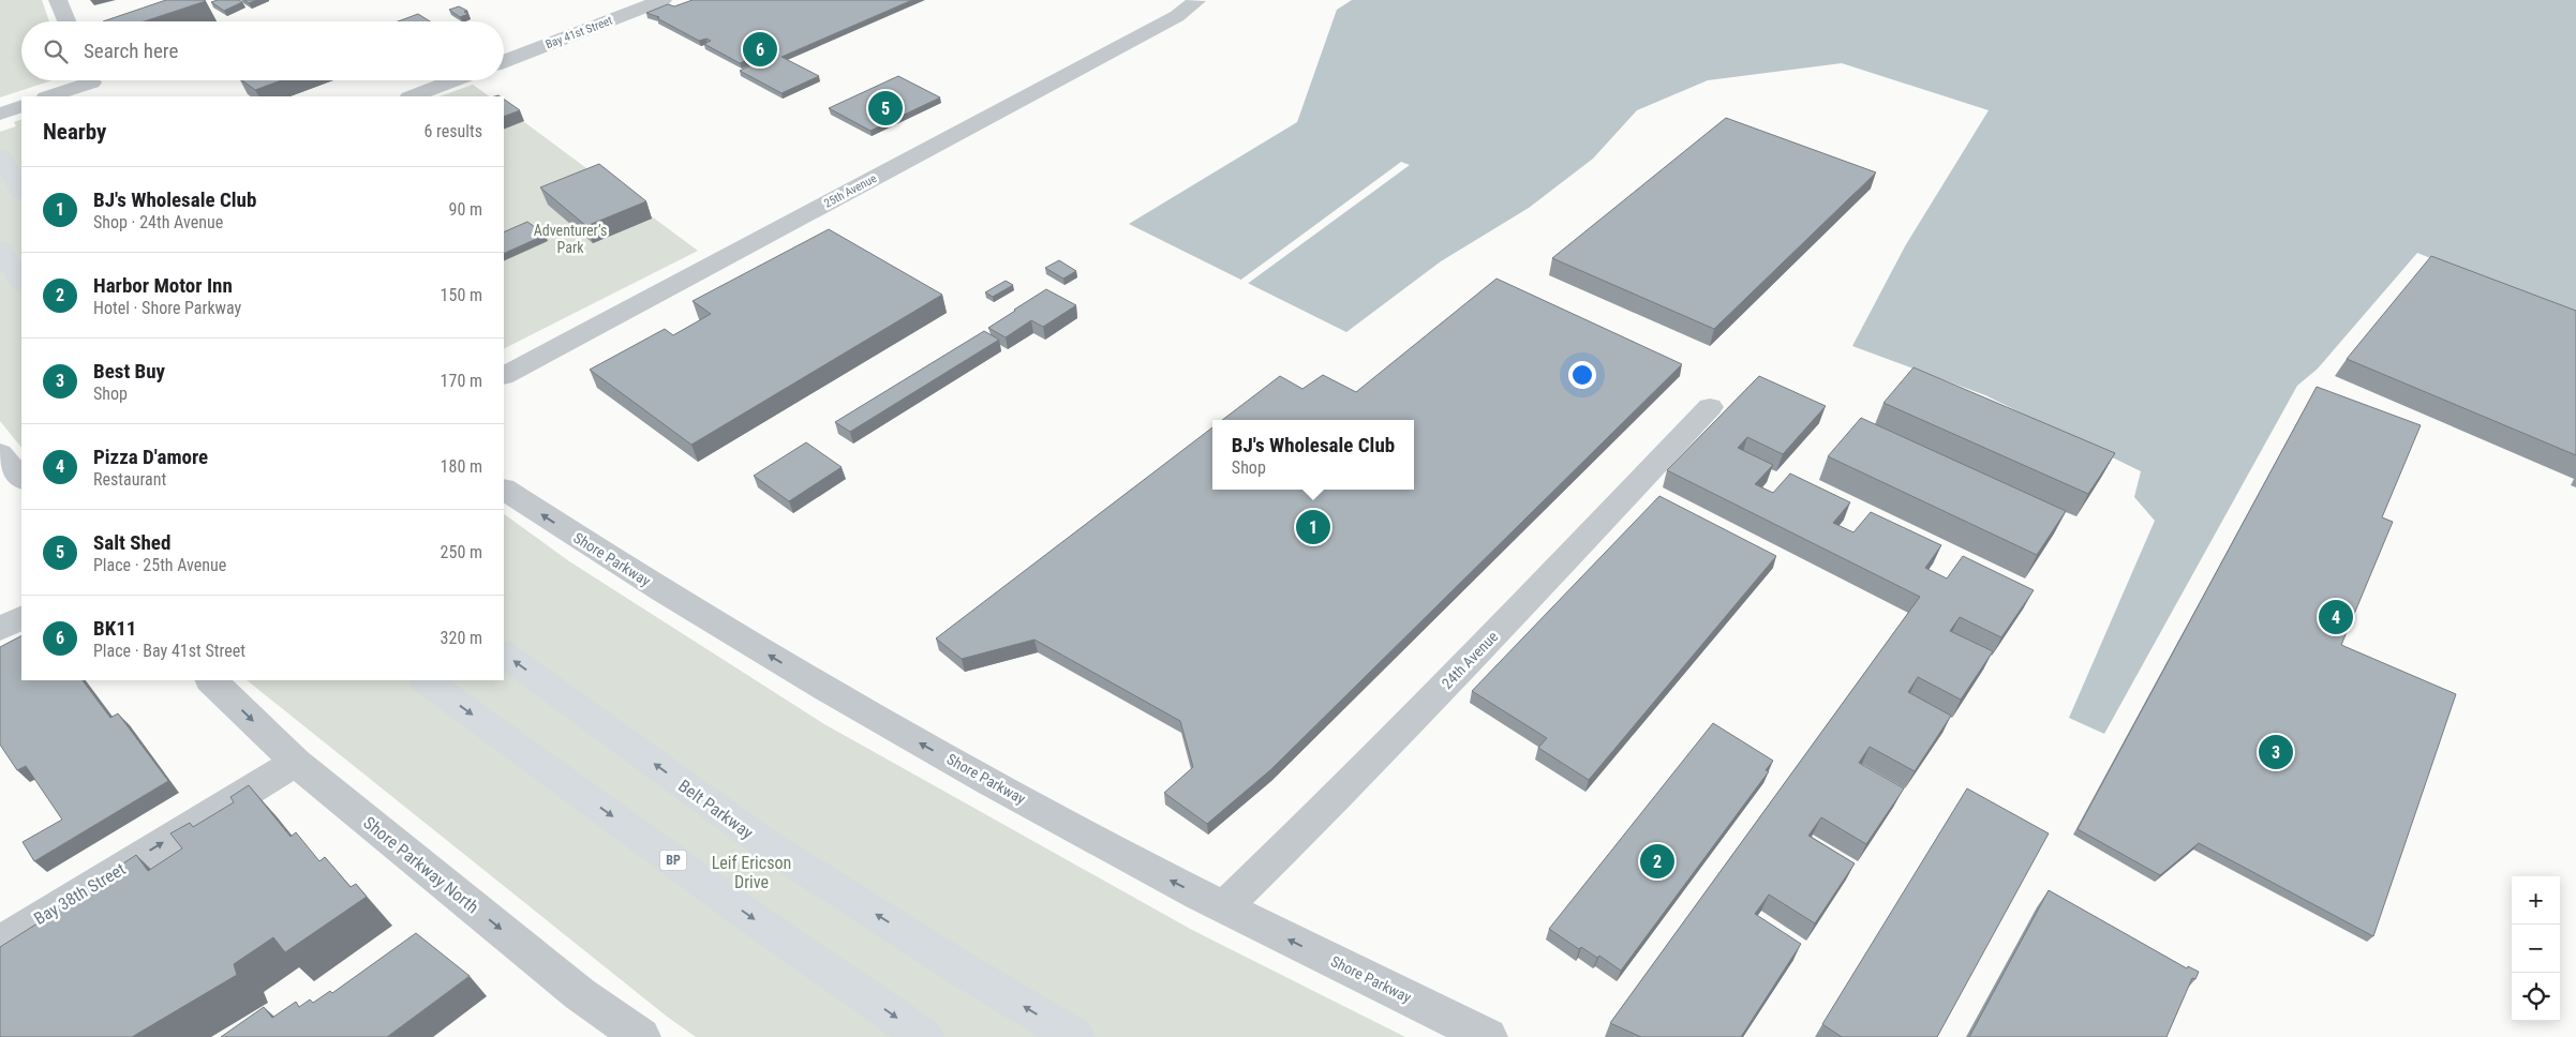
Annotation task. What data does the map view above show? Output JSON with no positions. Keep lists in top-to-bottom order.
{
  "streets": {
    "highway": ["Belt Parkway", "BP"],
    "street": [
      "Bay 41st Street",
      "25th Avenue",
      "Shore Parkway",
      "24th Avenue",
      "Shore Parkway North",
      "Bay 38th Street"
    ]
  },
  "crossings": [
    ["Shore Parkway", "24th Avenue"],
    ["Shore Parkway North", "Bay 38th Street"]
  ],
  "one_way": ["Shore Parkway", "Shore Parkway North", "Bay 38th Street"],
  "parks": ["Adventurer’s Park", "Leif Ericson Drive"],
  "page": {
    "search": "Search here",
    "pins": [
      "6",
      "5",
      "1",
      "4",
      "3",
      "2"
    ],
    "heading": ["Nearby", "6 results"],
    "list": [
      {
        "mark": "1",
        "name": "BJ's Wholesale Club",
        "note": "Shop · 24th Avenue",
        "value": "90 m"
      },
      {
        "mark": "2",
        "name": "Harbor Motor Inn",
        "note": "Hotel · Shore Parkway",
        "value": "150 m"
      },
      {
        "mark": "3",
        "name": "Best Buy",
        "note": "Shop",
        "value": "170 m"
      },
      {
        "mark": "4",
        "name": "Pizza D'amore",
        "note": "Restaurant",
        "value": "180 m"
      },
      {
        "mark": "5",
        "name": "Salt Shed",
        "note": "Place · 25th Avenue",
        "value": "250 m"
      },
      {
        "mark": "6",
        "name": "BK11",
        "note": "Place · Bay 41st Street",
        "value": "320 m"
      }
    ],
    "popup": ["BJ's Wholesale Club", "Shop"],
    "map_buttons": ["+", "−"]
  }
}
